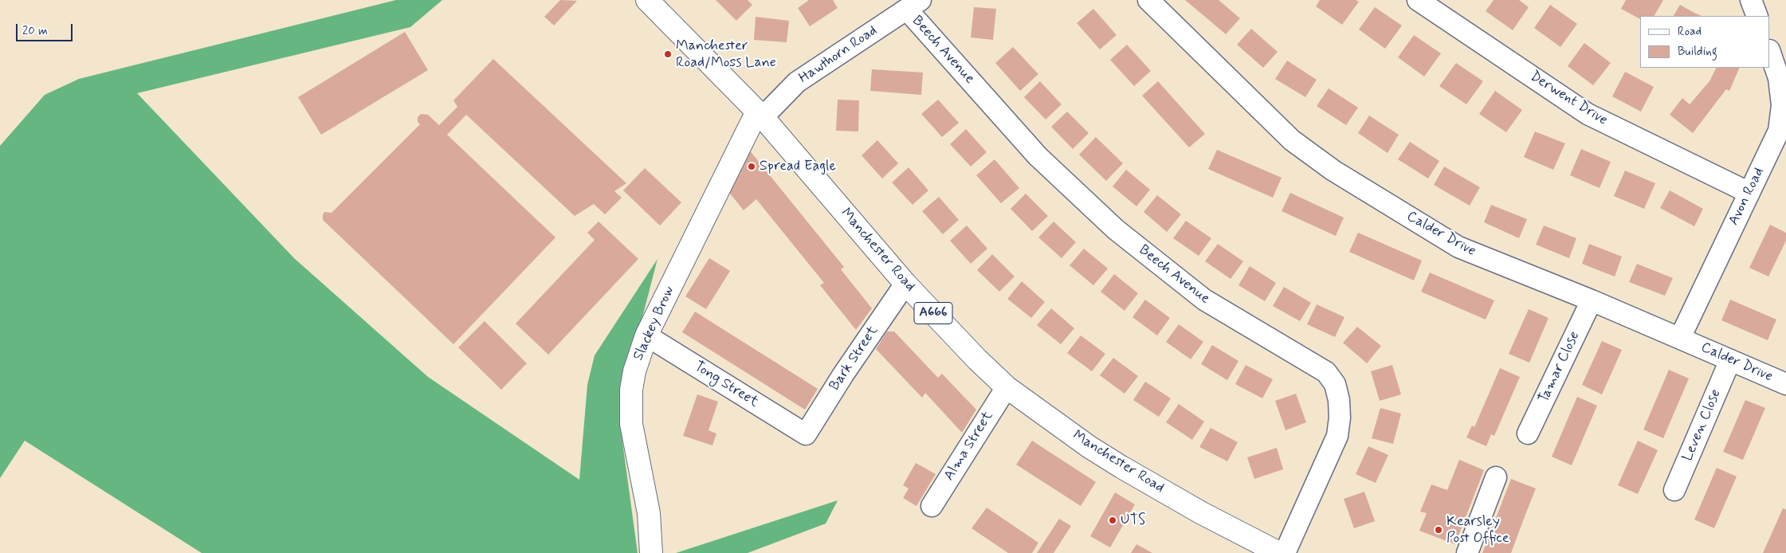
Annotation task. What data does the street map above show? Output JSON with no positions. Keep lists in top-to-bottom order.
{
  "streets": {
    "main road": ["Manchester Road", "A666", "Slackey Brow"],
    "street": [
      "Beech Avenue",
      "Hawthorn Road",
      "Derwent Drive",
      "Avon Road",
      "Calder Drive",
      "Bark Street",
      "Tamar Close",
      "Tong Street",
      "Leven Close",
      "Alma Street"
    ]
  },
  "crossings": [
    ["Beech Avenue", "Hawthorn Road"],
    ["Hawthorn Road", "Manchester Road"],
    ["Hawthorn Road", "Slackey Brow"],
    ["Derwent Drive", "Avon Road"],
    ["Avon Road", "Calder Drive"],
    ["Calder Drive", "Tamar Close"],
    ["Calder Drive", "Leven Close"],
    ["Manchester Road", "Slackey Brow"],
    ["Manchester Road", "Bark Street"],
    ["Manchester Road", "Alma Street"],
    ["Slackey Brow", "Tong Street"],
    ["Bark Street", "Tong Street"]
  ],
  "places": [
    "Manchester Road/Moss Lane",
    "Spread Eagle",
    "UTS",
    "Kearsley Post Office"
  ],
  "legend": ["Road", "Building"],
  "scale_bar": "20 m"
}
